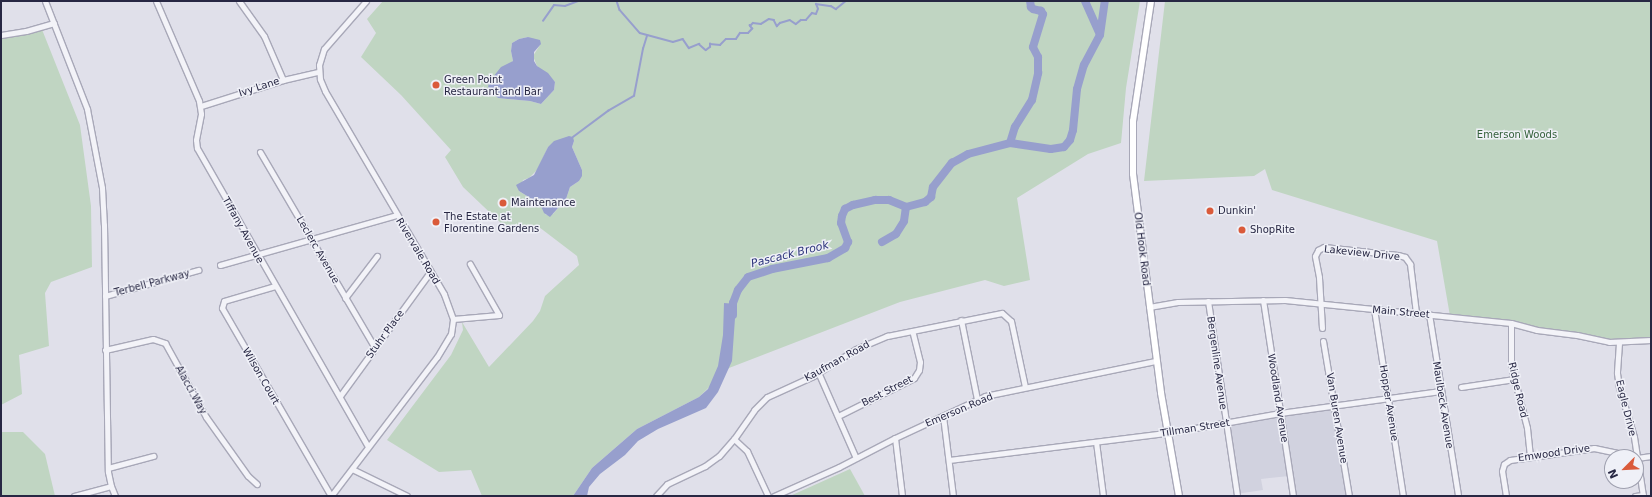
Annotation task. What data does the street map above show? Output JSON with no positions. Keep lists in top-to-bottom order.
{
  "streets": {
    "main road": ["Old Hook Road"],
    "street": [
      "Ivy Lane",
      "Tiffany Avenue",
      "Leclerc Avenue",
      "Rivervale Road",
      "Lakeview Drive",
      "Terbell Parkway",
      "Main Street",
      "Stuhr Place",
      "Kaufman Road",
      "Bergenline Avenue",
      "Wilson Court",
      "Alacci Way",
      "Ridge Road",
      "Best Street",
      "Woodland Avenue",
      "Hopper Avenue",
      "Maulbeck Avenue",
      "Eagle Drive",
      "Emerson Road",
      "Van Buren Avenue",
      "Tillman Street",
      "Emwood Drive"
    ]
  },
  "crossings": [
    ["Ivy Lane", "Tiffany Avenue"],
    ["Ivy Lane", "Rivervale Road"],
    ["Tiffany Avenue", "Rivervale Road"],
    ["Tiffany Avenue", "Stuhr Place"],
    ["Tiffany Avenue", "Wilson Court"],
    ["Old Hook Road", "Main Street"],
    ["Old Hook Road", "Emerson Road"],
    ["Old Hook Road", "Tillman Street"],
    ["Leclerc Avenue", "Stuhr Place"],
    ["Rivervale Road", "Stuhr Place"],
    ["Rivervale Road", "Wilson Court"],
    ["Lakeview Drive", "Main Street"],
    ["Main Street", "Bergenline Avenue"],
    ["Main Street", "Ridge Road"],
    ["Main Street", "Woodland Avenue"],
    ["Main Street", "Hopper Avenue"],
    ["Main Street", "Maulbeck Avenue"],
    ["Main Street", "Eagle Drive"],
    ["Kaufman Road", "Best Street"],
    ["Kaufman Road", "Emerson Road"],
    ["Bergenline Avenue", "Tillman Street"],
    ["Ridge Road", "Emwood Drive"],
    ["Woodland Avenue", "Tillman Street"],
    ["Hopper Avenue", "Tillman Street"],
    ["Maulbeck Avenue", "Tillman Street"],
    ["Van Buren Avenue", "Tillman Street"]
  ],
  "water": ["Pascack Brook"],
  "parks": ["Emerson Woods"],
  "places": [
    "Green Point Restaurant and Bar",
    "Maintenance",
    "Dunkin'",
    "The Estate at Florentine Gardens",
    "ShopRite"
  ],
  "north": "bottom left"
}
